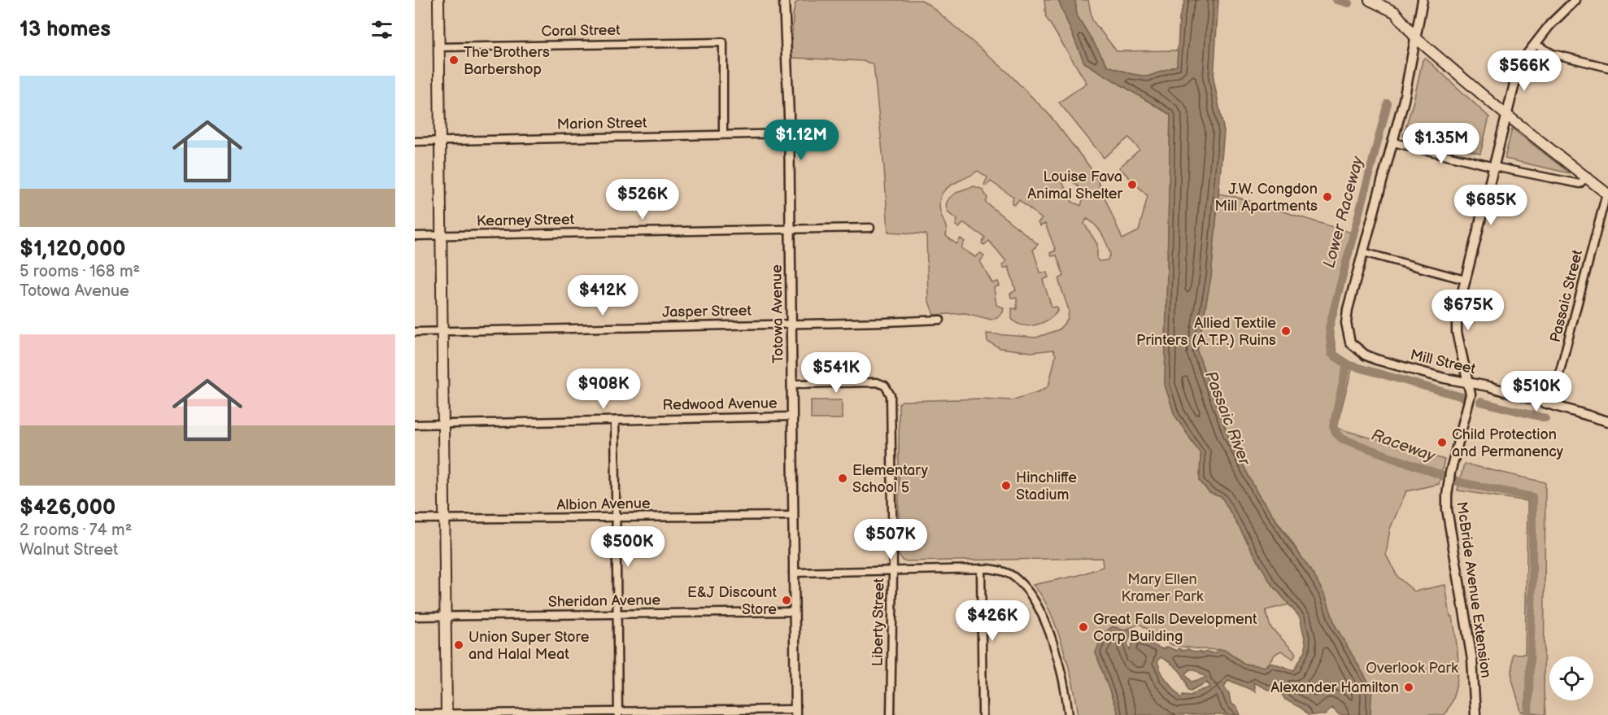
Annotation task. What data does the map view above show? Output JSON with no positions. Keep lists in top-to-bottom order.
{
  "streets": {
    "street": [
      "Coral Street",
      "Marion Street",
      "Kearney Street",
      "Passaic Street",
      "Jasper Street",
      "Totowa Avenue",
      "Mill Street",
      "Redwood Avenue",
      "Albion Avenue",
      "McBride Avenue Extension",
      "Sheridan Avenue",
      "Liberty Street"
    ]
  },
  "crossings": [
    ["Coral Street", "Marion Street"],
    ["Marion Street", "Totowa Avenue"],
    ["Kearney Street", "Totowa Avenue"],
    ["Passaic Street", "Mill Street"],
    ["Jasper Street", "Totowa Avenue"],
    ["Totowa Avenue", "Redwood Avenue"],
    ["Totowa Avenue", "Albion Avenue"],
    ["Totowa Avenue", "Sheridan Avenue"],
    ["Totowa Avenue", "Liberty Street"],
    ["Mill Street", "McBride Avenue Extension"]
  ],
  "water": ["Lower Raceway", "Passaic River", "Raceway"],
  "parks": ["Mary Ellen Kramer Park", "Overlook Park"],
  "places": [
    "The Brothers Barbershop",
    "Louise Fava Animal Shelter",
    "J.W. Congdon Mill Apartments",
    "Allied Textile Printers (A.T.P.) Ruins",
    "Child Protection and Permanency",
    "Elementary School 5",
    "Hinchliffe Stadium",
    "E&J Discount Store",
    "Great Falls Development Corp Building",
    "Union Super Store and Halal Meat",
    "Alexander Hamilton"
  ],
  "page": {
    "heading": "13 homes",
    "price": [
      "$566K",
      "$1.12M",
      "$1.35M",
      "$526K",
      "$685K",
      "$412K",
      "$675K",
      "$541K",
      "$908K",
      "$510K",
      "$507K",
      "$500K",
      "$426K"
    ],
    "list": [
      {
        "name": "$1,120,000",
        "note": "5 rooms · 168 m² · Totowa Avenue"
      },
      {
        "name": "$426,000",
        "note": "2 rooms · 74 m² · Walnut Street"
      }
    ]
  }
}
